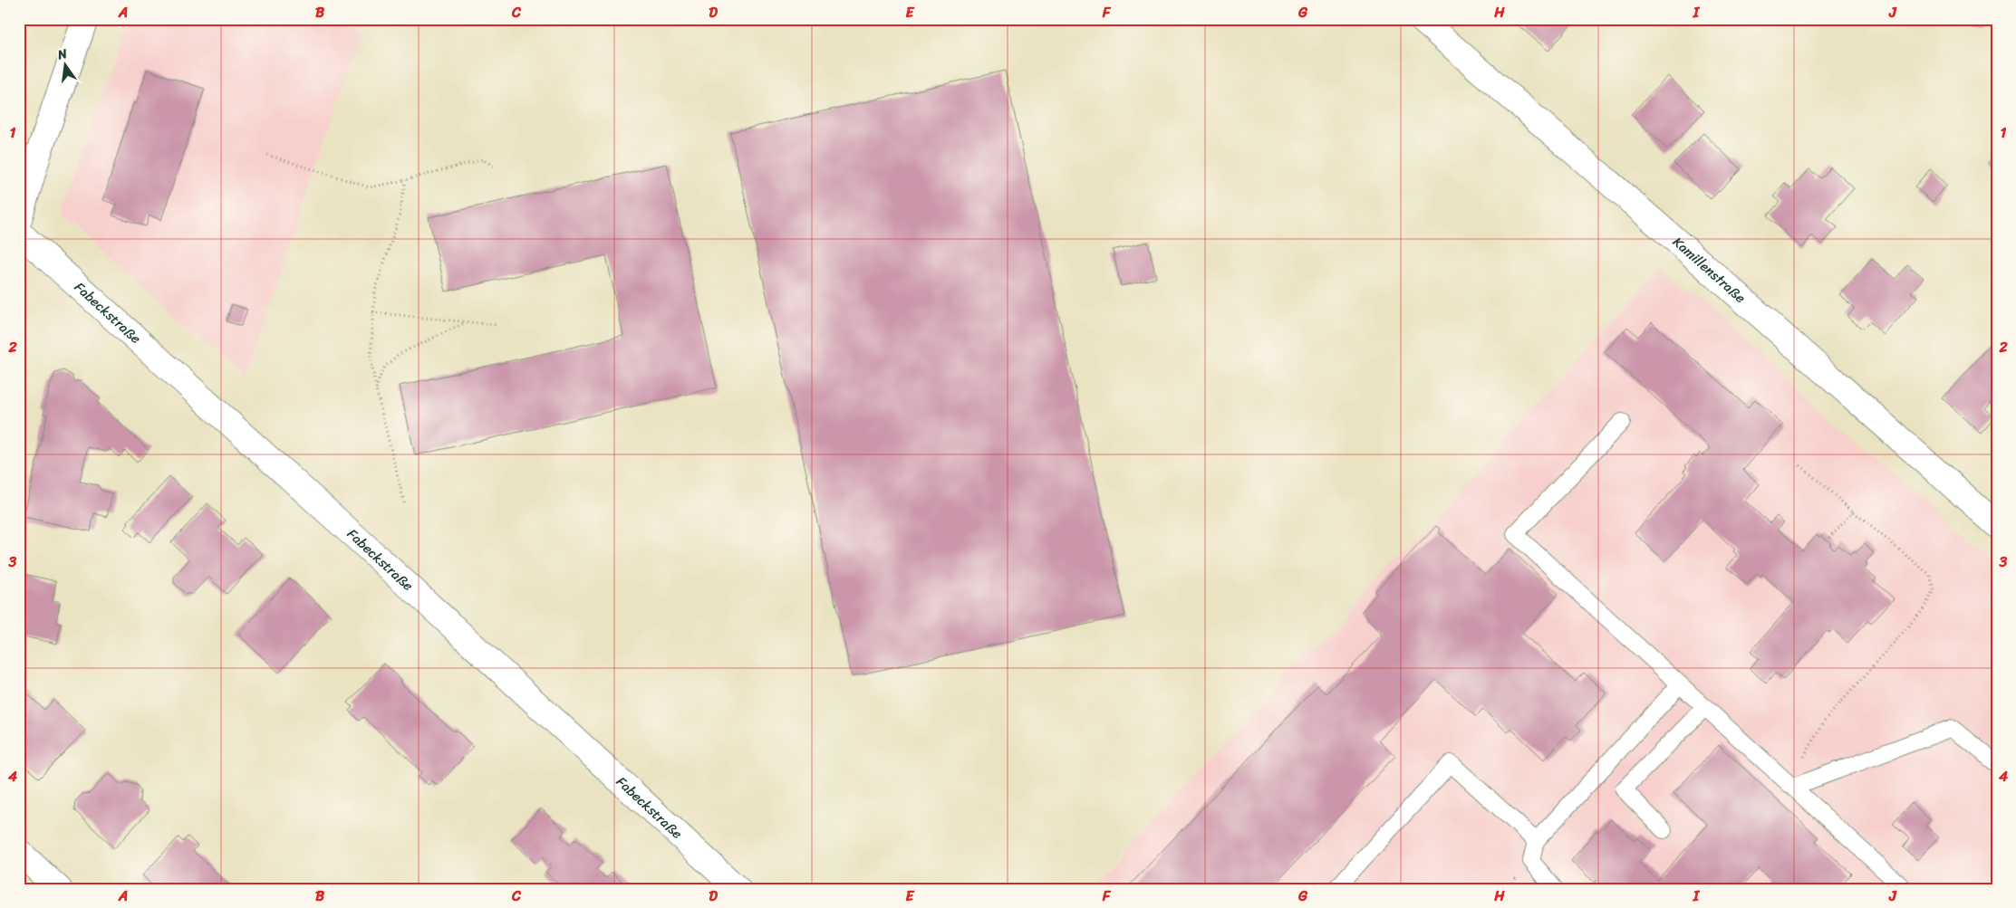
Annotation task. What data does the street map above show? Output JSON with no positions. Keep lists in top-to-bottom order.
{
  "streets": {
    "street": ["Kamillenstraße", "Fabeckstraße"]
  },
  "north": "top",
  "grid": {
    "columns": [
      "A",
      "B",
      "C",
      "D",
      "E",
      "F",
      "G",
      "H",
      "I",
      "J"
    ],
    "rows": [
      "1",
      "2",
      "3",
      "4"
    ]
  }
}
